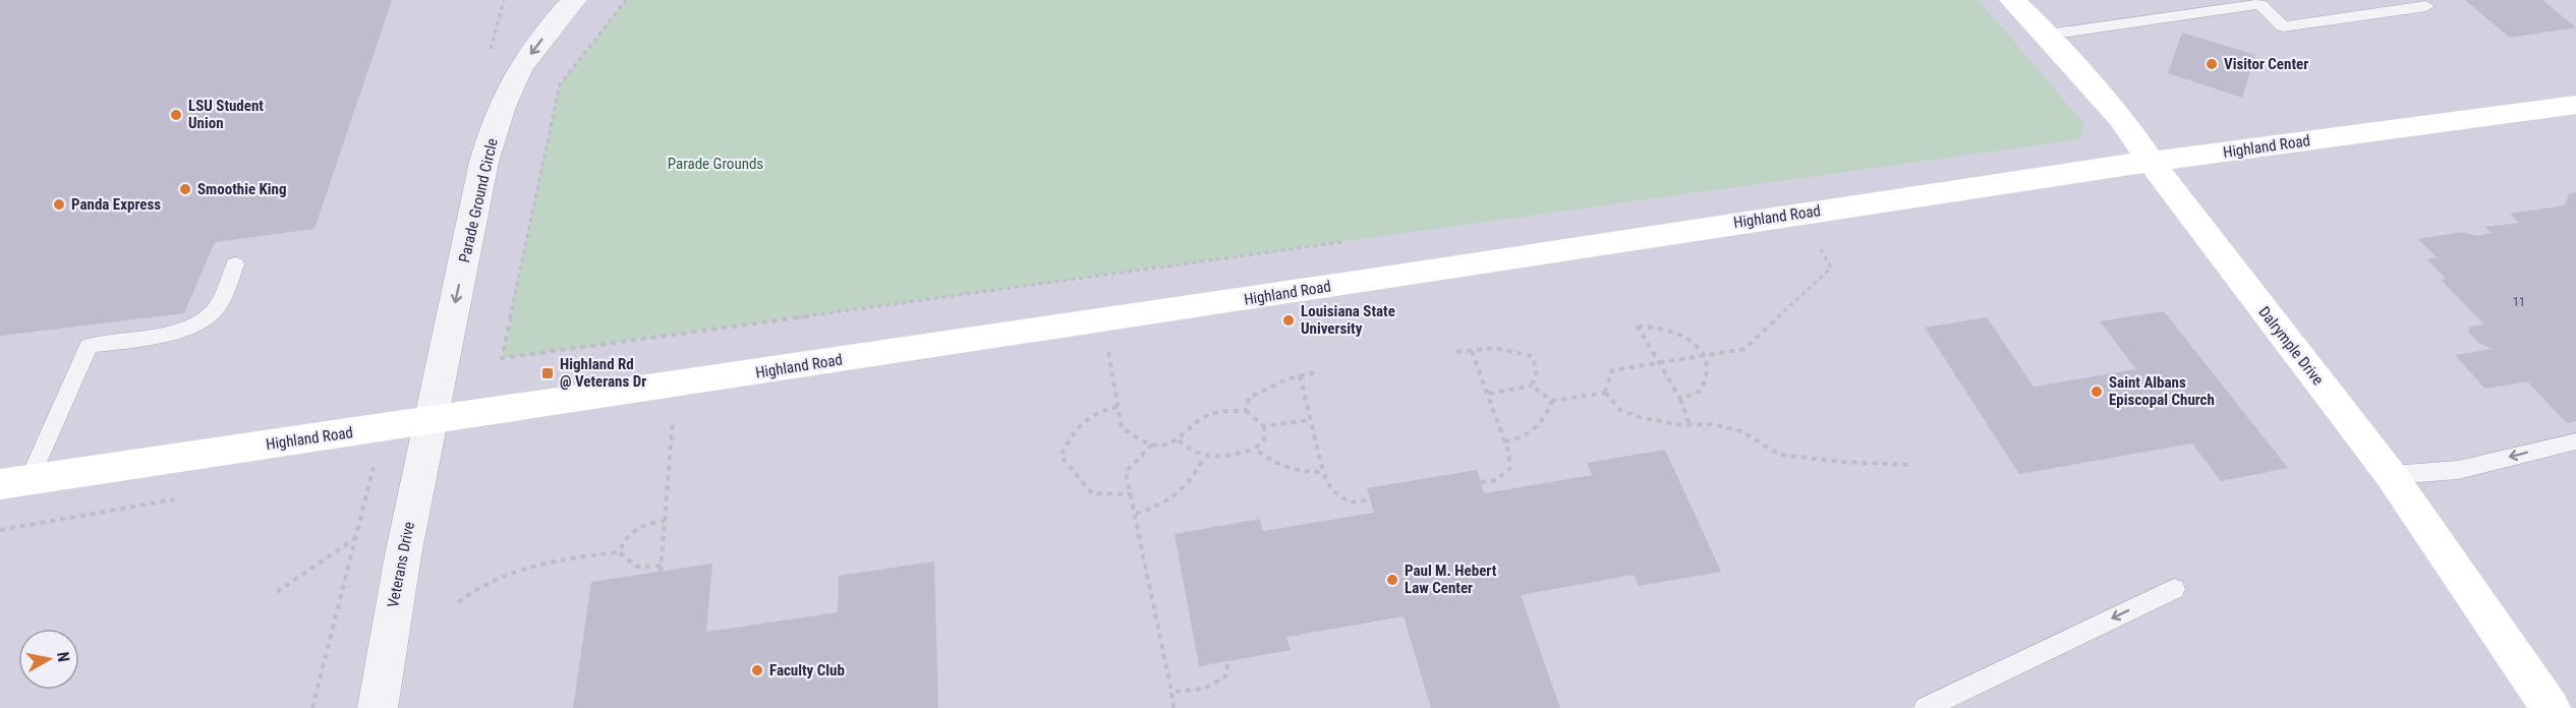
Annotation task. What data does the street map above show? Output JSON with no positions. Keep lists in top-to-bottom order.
{
  "streets": {
    "street": [
      "Highland Road",
      "Parade Ground Circle",
      "Dalrymple Drive",
      "Veterans Drive"
    ]
  },
  "crossings": [
    ["Highland Road", "Parade Ground Circle"],
    ["Highland Road", "Dalrymple Drive"],
    ["Highland Road", "Veterans Drive"],
    ["Parade Ground Circle", "Veterans Drive"]
  ],
  "one_way": ["Parade Ground Circle"],
  "parks": ["Parade Grounds"],
  "places": {
    "other": [
      "Visitor Center",
      "LSU Student Union",
      "Smoothie King",
      "Panda Express",
      "Louisiana State University",
      "Saint Albans Episcopal Church",
      "Paul M. Hebert Law Center",
      "Faculty Club"
    ],
    "transit": ["Highland Rd @ Veterans Dr"]
  },
  "house_numbers": ["11"],
  "north": "right"
}
